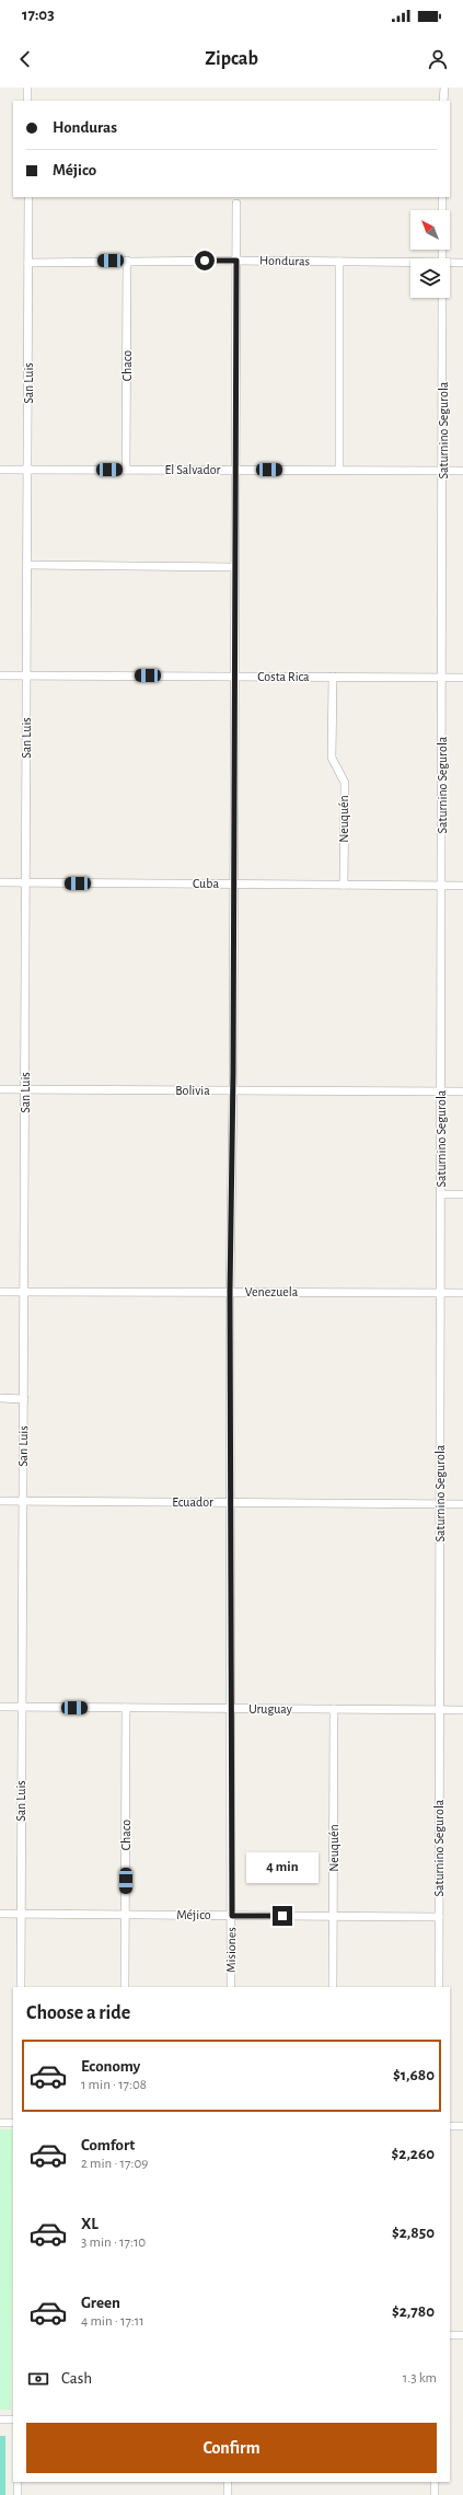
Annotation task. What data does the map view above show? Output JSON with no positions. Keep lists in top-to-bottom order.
{
  "streets": {
    "street": [
      "Honduras",
      "Chaco",
      "San Luis",
      "Saturnino Segurola",
      "El Salvador",
      "Costa Rica",
      "Neuquén",
      "Cuba",
      "Bolivia",
      "Venezuela",
      "Ecuador",
      "Uruguay",
      "Méjico",
      "Misiones"
    ]
  },
  "crossings": [
    ["Honduras", "Chaco"],
    ["Honduras", "San Luis"],
    ["Honduras", "Misiones"],
    ["Chaco", "El Salvador"],
    ["Chaco", "Uruguay"],
    ["Chaco", "Méjico"],
    ["San Luis", "El Salvador"],
    ["San Luis", "Costa Rica"],
    ["San Luis", "Cuba"],
    ["San Luis", "Bolivia"],
    ["San Luis", "Venezuela"],
    ["San Luis", "Ecuador"],
    ["San Luis", "Uruguay"],
    ["San Luis", "Méjico"],
    ["Saturnino Segurola", "El Salvador"],
    ["Saturnino Segurola", "Costa Rica"],
    ["Saturnino Segurola", "Cuba"],
    ["Saturnino Segurola", "Bolivia"],
    ["Saturnino Segurola", "Venezuela"],
    ["Saturnino Segurola", "Ecuador"],
    ["Saturnino Segurola", "Uruguay"],
    ["Saturnino Segurola", "Méjico"],
    ["El Salvador", "Misiones"],
    ["Costa Rica", "Neuquén"],
    ["Costa Rica", "Misiones"],
    ["Neuquén", "Cuba"],
    ["Neuquén", "Uruguay"],
    ["Neuquén", "Méjico"],
    ["Cuba", "Misiones"],
    ["Bolivia", "Misiones"],
    ["Venezuela", "Misiones"],
    ["Ecuador", "Misiones"],
    ["Uruguay", "Misiones"],
    ["Méjico", "Misiones"]
  ],
  "north": "top left",
  "page": {
    "status": "17:03",
    "header": "Zipcab",
    "banner": ["Honduras", "Méjico"],
    "bubble": "4 min",
    "heading": "Choose a ride",
    "list": [
      {
        "name": "Economy",
        "note": "1 min · 17:08",
        "value": "$1,680"
      },
      {
        "name": "Comfort",
        "note": "2 min · 17:09",
        "value": "$2,260"
      },
      {
        "name": "XL",
        "note": "3 min · 17:10",
        "value": "$2,850"
      },
      {
        "name": "Green",
        "note": "4 min · 17:11",
        "value": "$2,780"
      }
    ],
    "pay": ["Cash", "1.3 km"],
    "buttons": "Confirm"
  }
}
